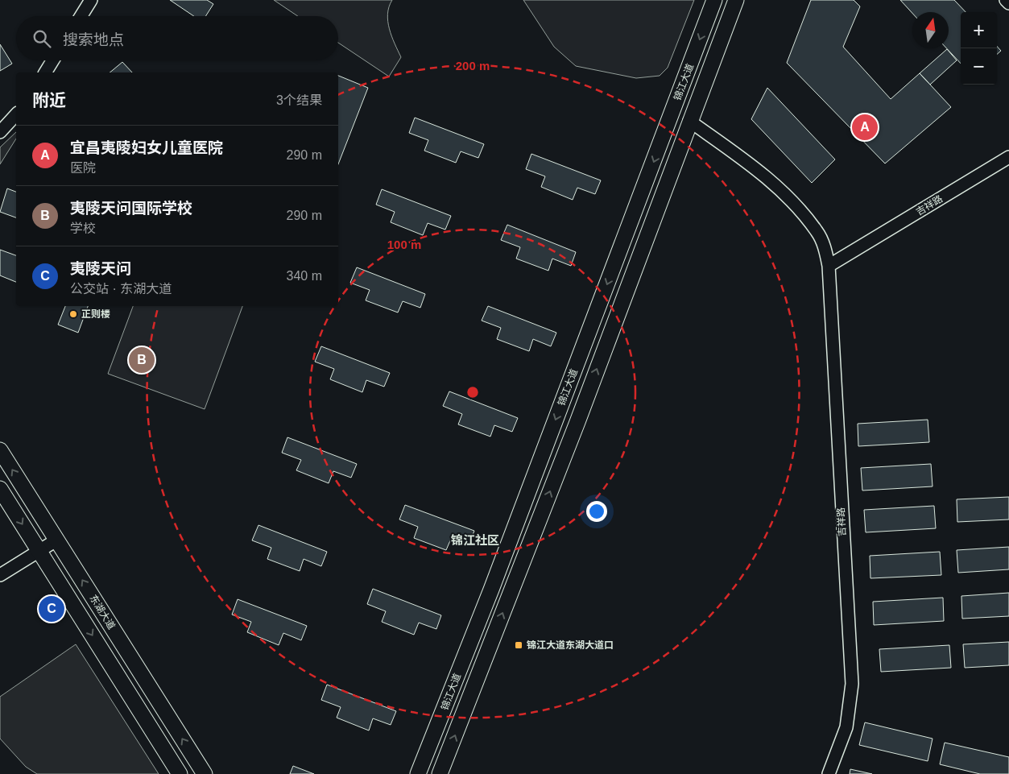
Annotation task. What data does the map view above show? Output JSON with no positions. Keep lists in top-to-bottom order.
{
  "streets": {
    "main road": ["锦江大道", "东湖大道"],
    "street": ["吉祥路"]
  },
  "crossings": [
    ["锦江大道", "吉祥路"]
  ],
  "districts": ["锦江社区"],
  "places": {
    "other": ["正则楼"],
    "transit": ["锦江大道东湖大道口"]
  },
  "north": "top",
  "page": {
    "map_buttons": ["+", "−"],
    "search": "搜索地点",
    "heading": ["附近", "3个结果"],
    "pins": ["A", "B", "C"],
    "list": [
      {
        "mark": "A",
        "name": "宜昌夷陵妇女儿童医院",
        "note": "医院",
        "value": "290 m"
      },
      {
        "mark": "B",
        "name": "夷陵天问国际学校",
        "note": "学校",
        "value": "290 m"
      },
      {
        "mark": "C",
        "name": "夷陵天问",
        "note": "公交站 · 东湖大道",
        "value": "340 m"
      }
    ]
  },
  "rings": ["200 m", "100 m"]
}
